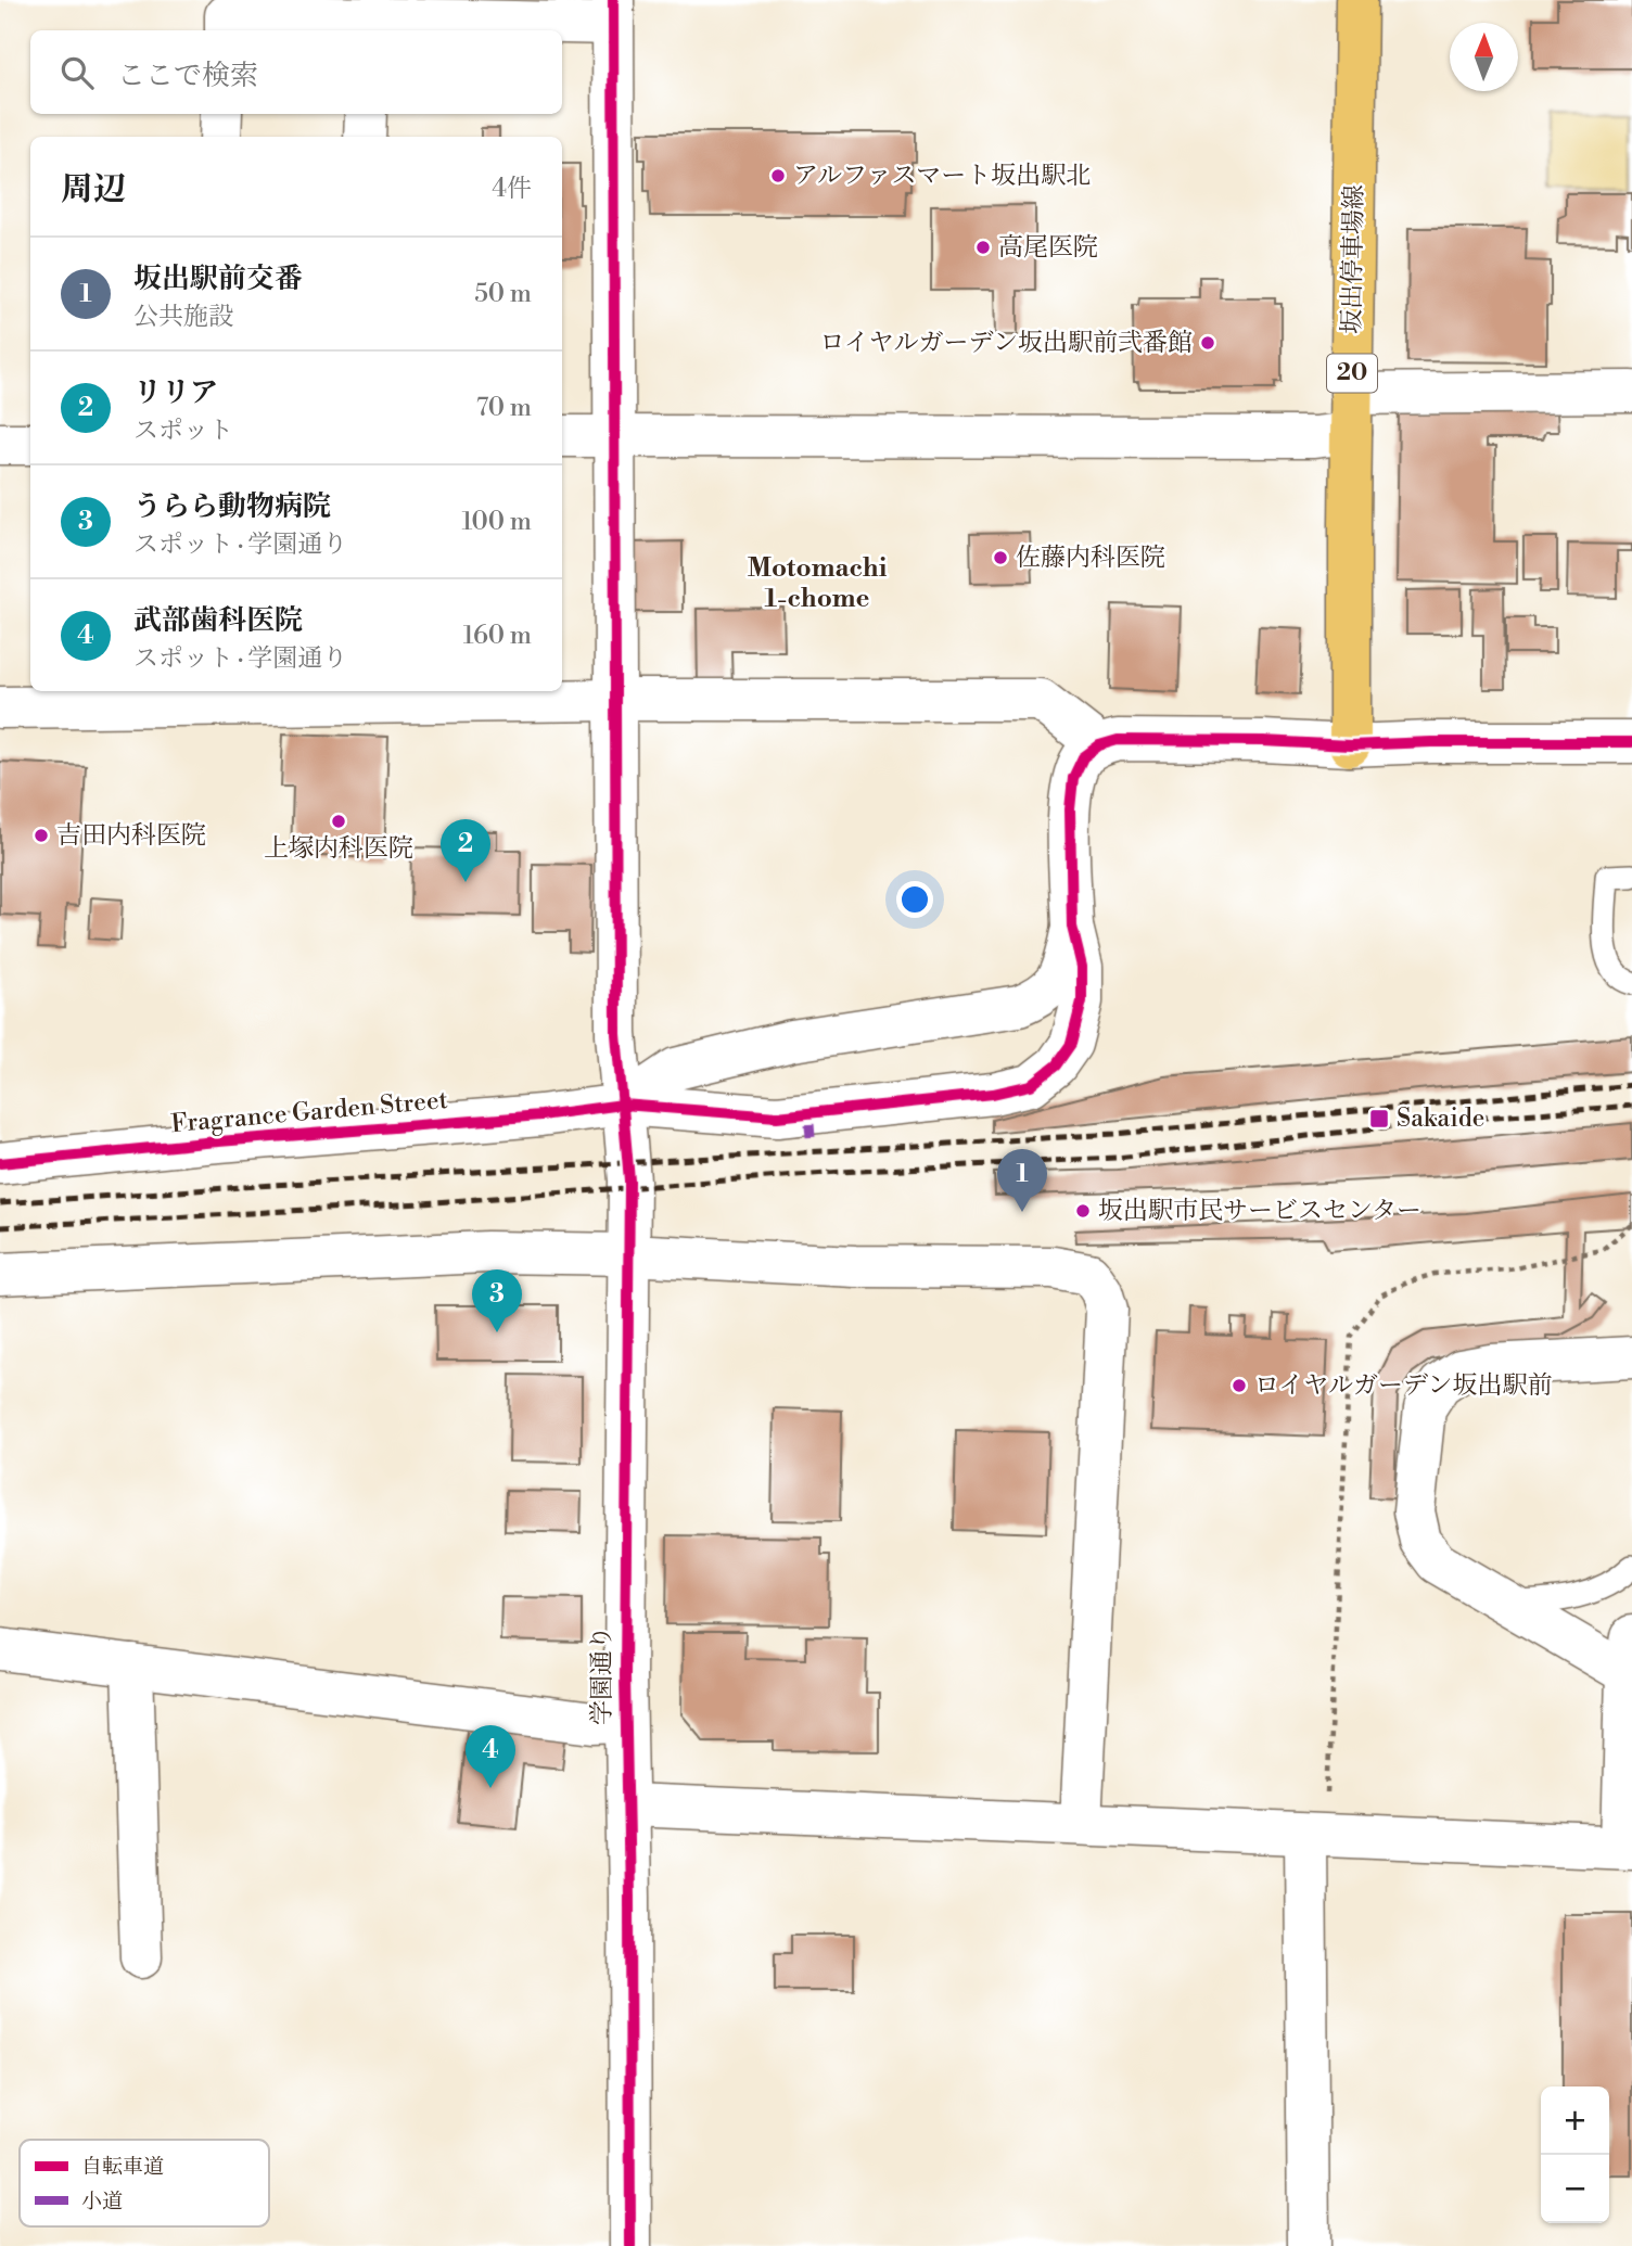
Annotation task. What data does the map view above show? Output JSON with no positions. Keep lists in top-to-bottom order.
{
  "streets": {
    "main road": ["坂出停車場線", "20"],
    "street": ["Fragrance Garden Street", "学園通り"]
  },
  "crossings": [
    ["Fragrance Garden Street", "学園通り"]
  ],
  "districts": ["Motomachi 1-chome"],
  "places": {
    "other": [
      "アルファスマート坂出駅北",
      "高尾医院",
      "ロイヤルガーデン坂出駅前弐番館",
      "佐藤内科医院",
      "上塚内科医院",
      "吉田内科医院",
      "坂出駅市民サービスセンター",
      "ロイヤルガーデン坂出駅前"
    ],
    "transit": ["Sakaide"]
  },
  "legend": ["自転車道", "小道"],
  "north": "top",
  "page": {
    "search": "ここで検索",
    "heading": ["周辺", "4件"],
    "list": [
      {
        "mark": "1",
        "name": "坂出駅前交番",
        "note": "公共施設",
        "value": "50 m"
      },
      {
        "mark": "2",
        "name": "リリア",
        "note": "スポット",
        "value": "70 m"
      },
      {
        "mark": "3",
        "name": "うらら動物病院",
        "note": "スポット · 学園通り",
        "value": "100 m"
      },
      {
        "mark": "4",
        "name": "武部歯科医院",
        "note": "スポット · 学園通り",
        "value": "160 m"
      }
    ],
    "pins": [
      "2",
      "1",
      "3",
      "4"
    ],
    "map_buttons": ["+", "−"]
  }
}
